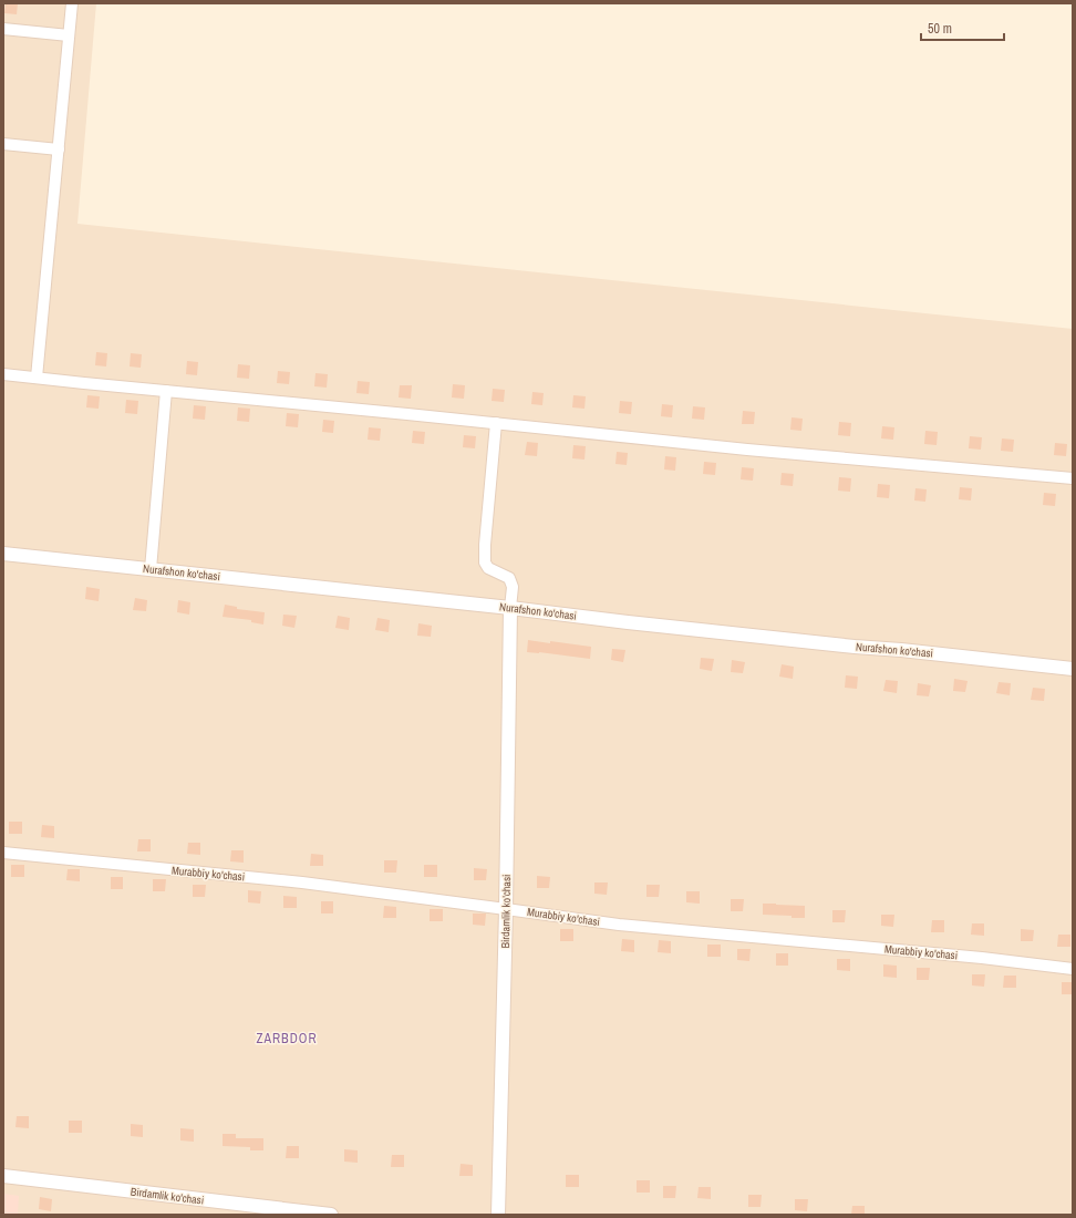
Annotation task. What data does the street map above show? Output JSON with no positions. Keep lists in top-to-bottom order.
{
  "streets": {
    "street": ["Nurafshon ko'chasi", "Murabbiy ko'chasi", "Birdamlik ko'chasi"]
  },
  "crossings": [
    ["Nurafshon ko'chasi", "Birdamlik ko'chasi"],
    ["Murabbiy ko'chasi", "Birdamlik ko'chasi"]
  ],
  "districts": ["ZARBDOR"],
  "scale_bar": "50 m"
}
